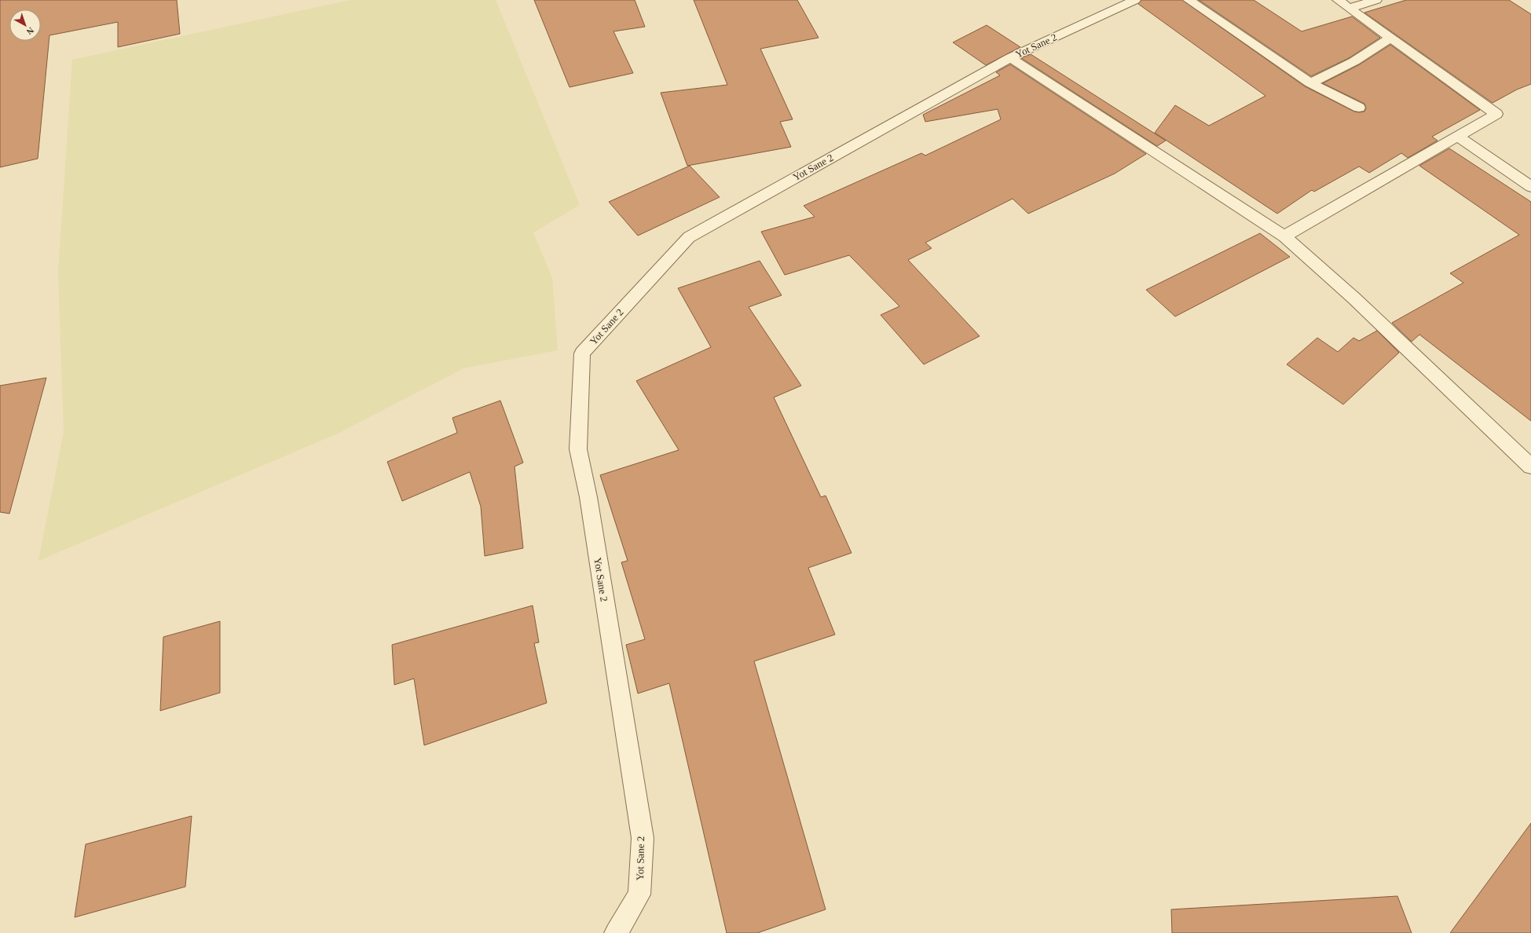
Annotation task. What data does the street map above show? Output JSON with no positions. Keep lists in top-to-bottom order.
{
  "streets": {
    "street": ["Yot Sane 2"]
  },
  "north": "bottom right"
}
